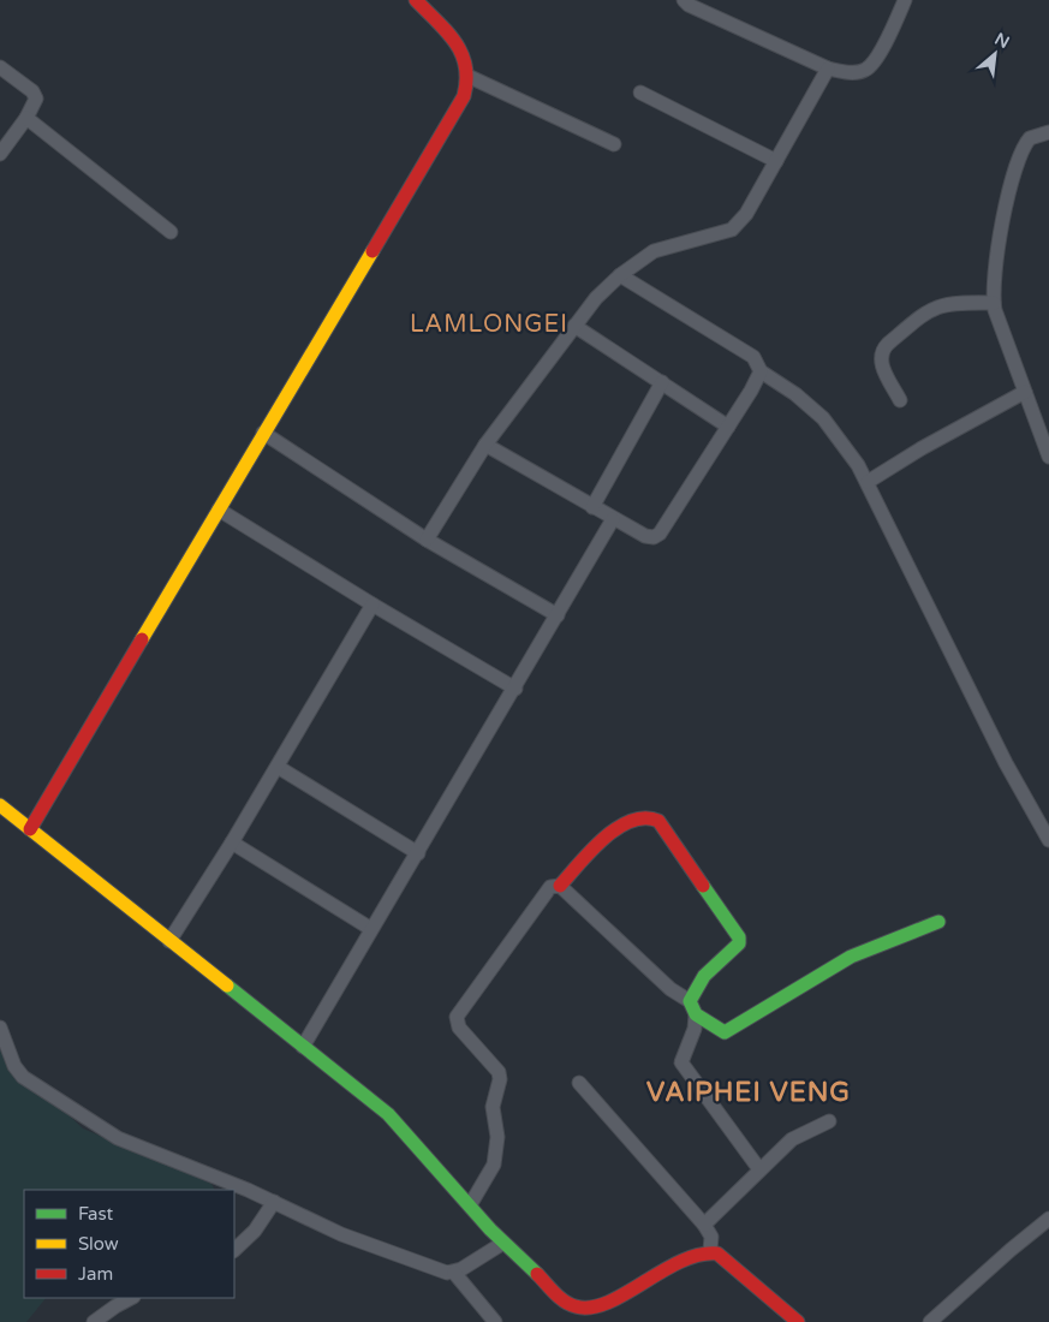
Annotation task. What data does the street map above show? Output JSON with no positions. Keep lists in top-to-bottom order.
{
  "districts": ["LAMLONGEI", "VAIPHEI VENG"],
  "legend": ["Fast", "Slow", "Jam"],
  "north": "top right"
}
